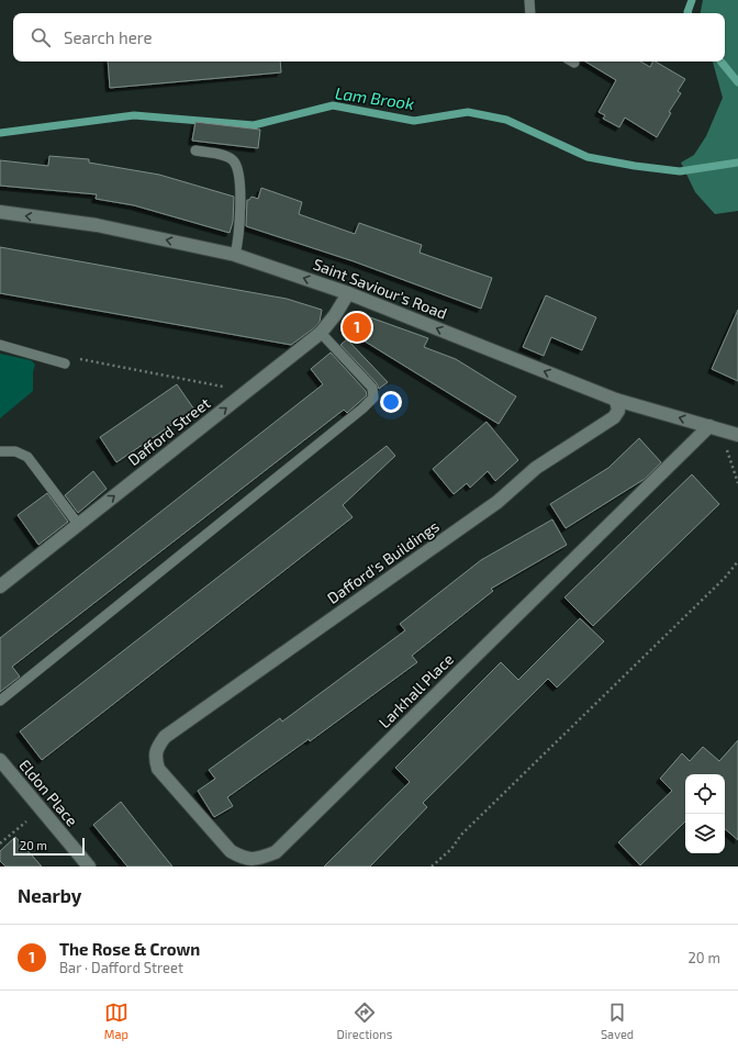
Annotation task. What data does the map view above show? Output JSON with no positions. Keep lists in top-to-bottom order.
{
  "streets": {
    "street": [
      "Saint Saviour's Road",
      "Dafford Street",
      "Dafford's Buildings",
      "Larkhall Place",
      "Eldon Place"
    ]
  },
  "crossings": [
    ["Saint Saviour's Road", "Dafford Street"],
    ["Saint Saviour's Road", "Dafford's Buildings"],
    ["Saint Saviour's Road", "Larkhall Place"],
    ["Dafford's Buildings", "Larkhall Place"]
  ],
  "one_way": ["Saint Saviour's Road", "Dafford Street"],
  "water": ["Lam Brook"],
  "scale_bar": "20 m",
  "page": {
    "search": "Search here",
    "pins": "1",
    "scale": "20 m",
    "heading": "Nearby",
    "list": [
      {
        "mark": "1",
        "name": "The Rose & Crown",
        "note": "Bar · Dafford Street",
        "value": "20 m"
      }
    ],
    "nav": ["Map", "Directions", "Saved"]
  }
}
